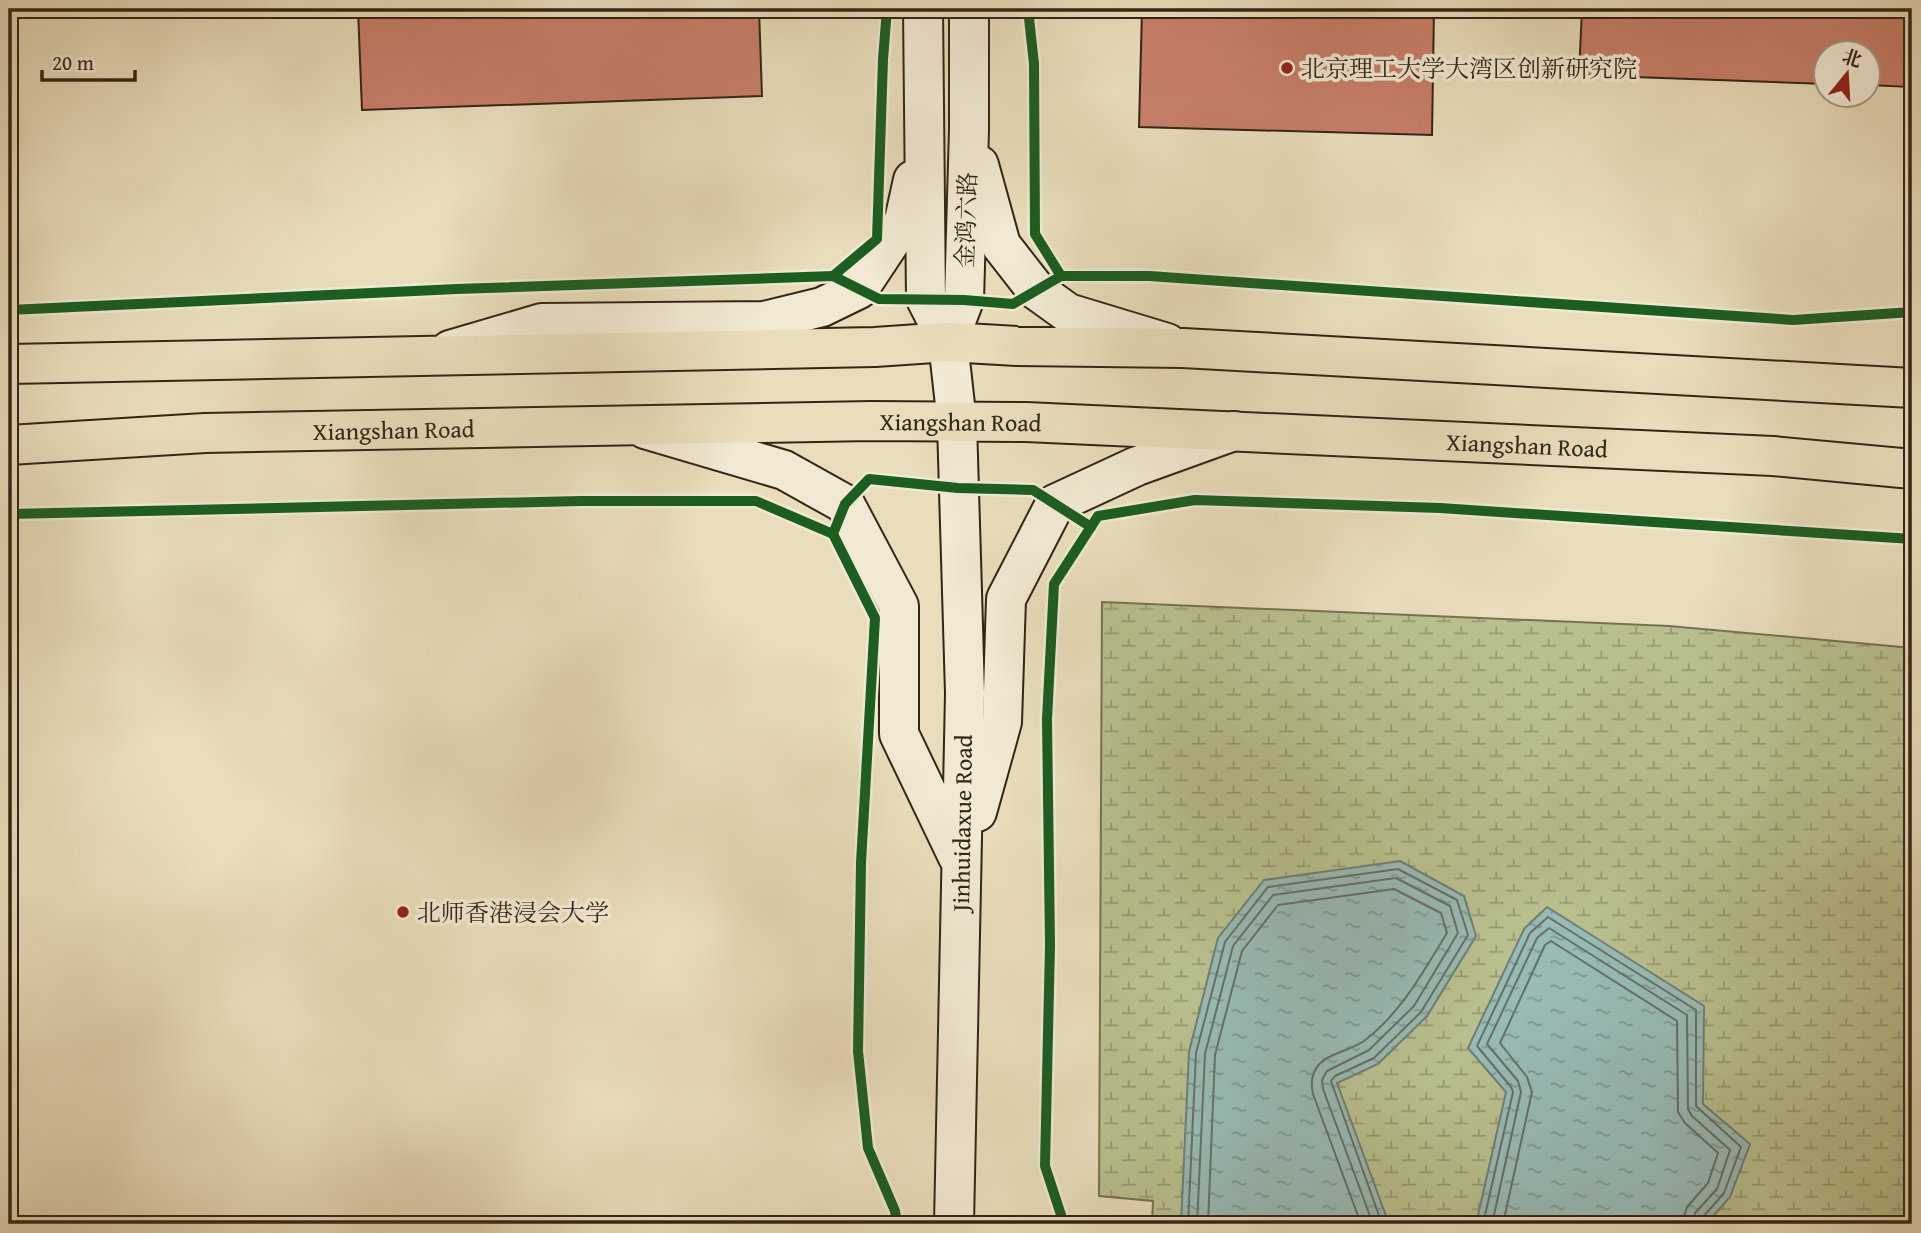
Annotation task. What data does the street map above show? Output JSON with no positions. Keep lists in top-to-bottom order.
{
  "streets": {
    "main road": ["Xiangshan Road"],
    "street": ["金鸿六路", "Jinhuidaxue Road"]
  },
  "crossings": [
    ["金鸿六路", "Jinhuidaxue Road"],
    ["Xiangshan Road", "Jinhuidaxue Road"]
  ],
  "places": ["北京理工大学大湾区创新研究院", "北师香港浸会大学"],
  "scale_bar": "20 m",
  "north": "top"
}
